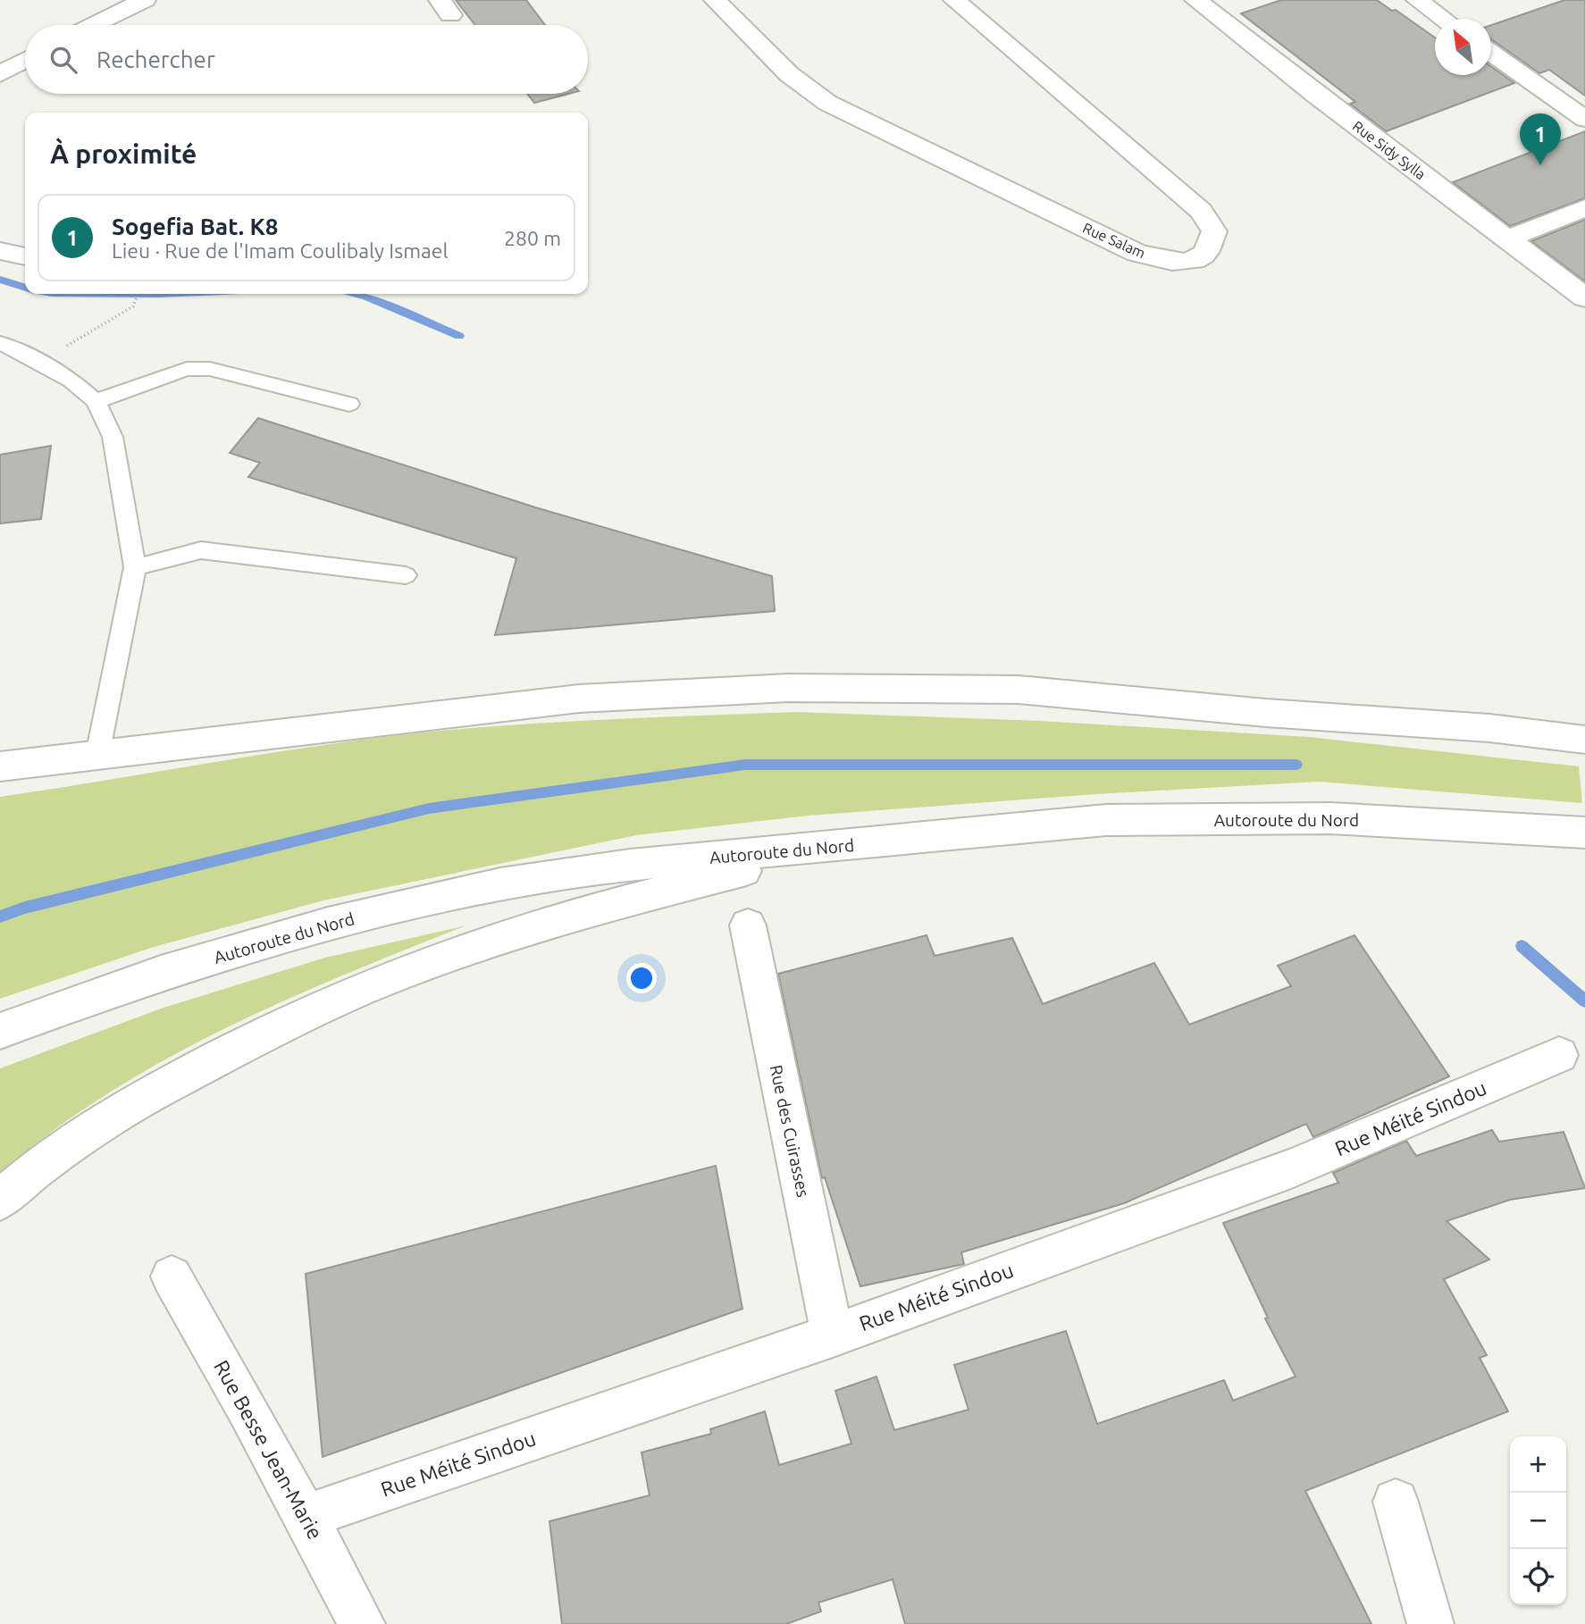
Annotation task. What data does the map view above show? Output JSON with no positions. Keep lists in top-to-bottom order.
{
  "streets": {
    "main road": [
      "Rue Sidy Sylla",
      "Rue Salam",
      "Autoroute du Nord",
      "Rue Méité Sindou",
      "Rue des Cuirasses",
      "Rue Besse Jean-Marie"
    ]
  },
  "crossings": [
    ["Rue Méité Sindou", "Rue des Cuirasses"],
    ["Rue Méité Sindou", "Rue Besse Jean-Marie"]
  ],
  "north": "top left",
  "page": {
    "search": "Rechercher",
    "heading": "À proximité",
    "pins": "1",
    "list": [
      {
        "mark": "1",
        "name": "Sogefia Bat. K8",
        "note": "Lieu · Rue de l'Imam Coulibaly Ismael",
        "value": "280 m"
      }
    ],
    "map_buttons": ["+", "−"]
  }
}
